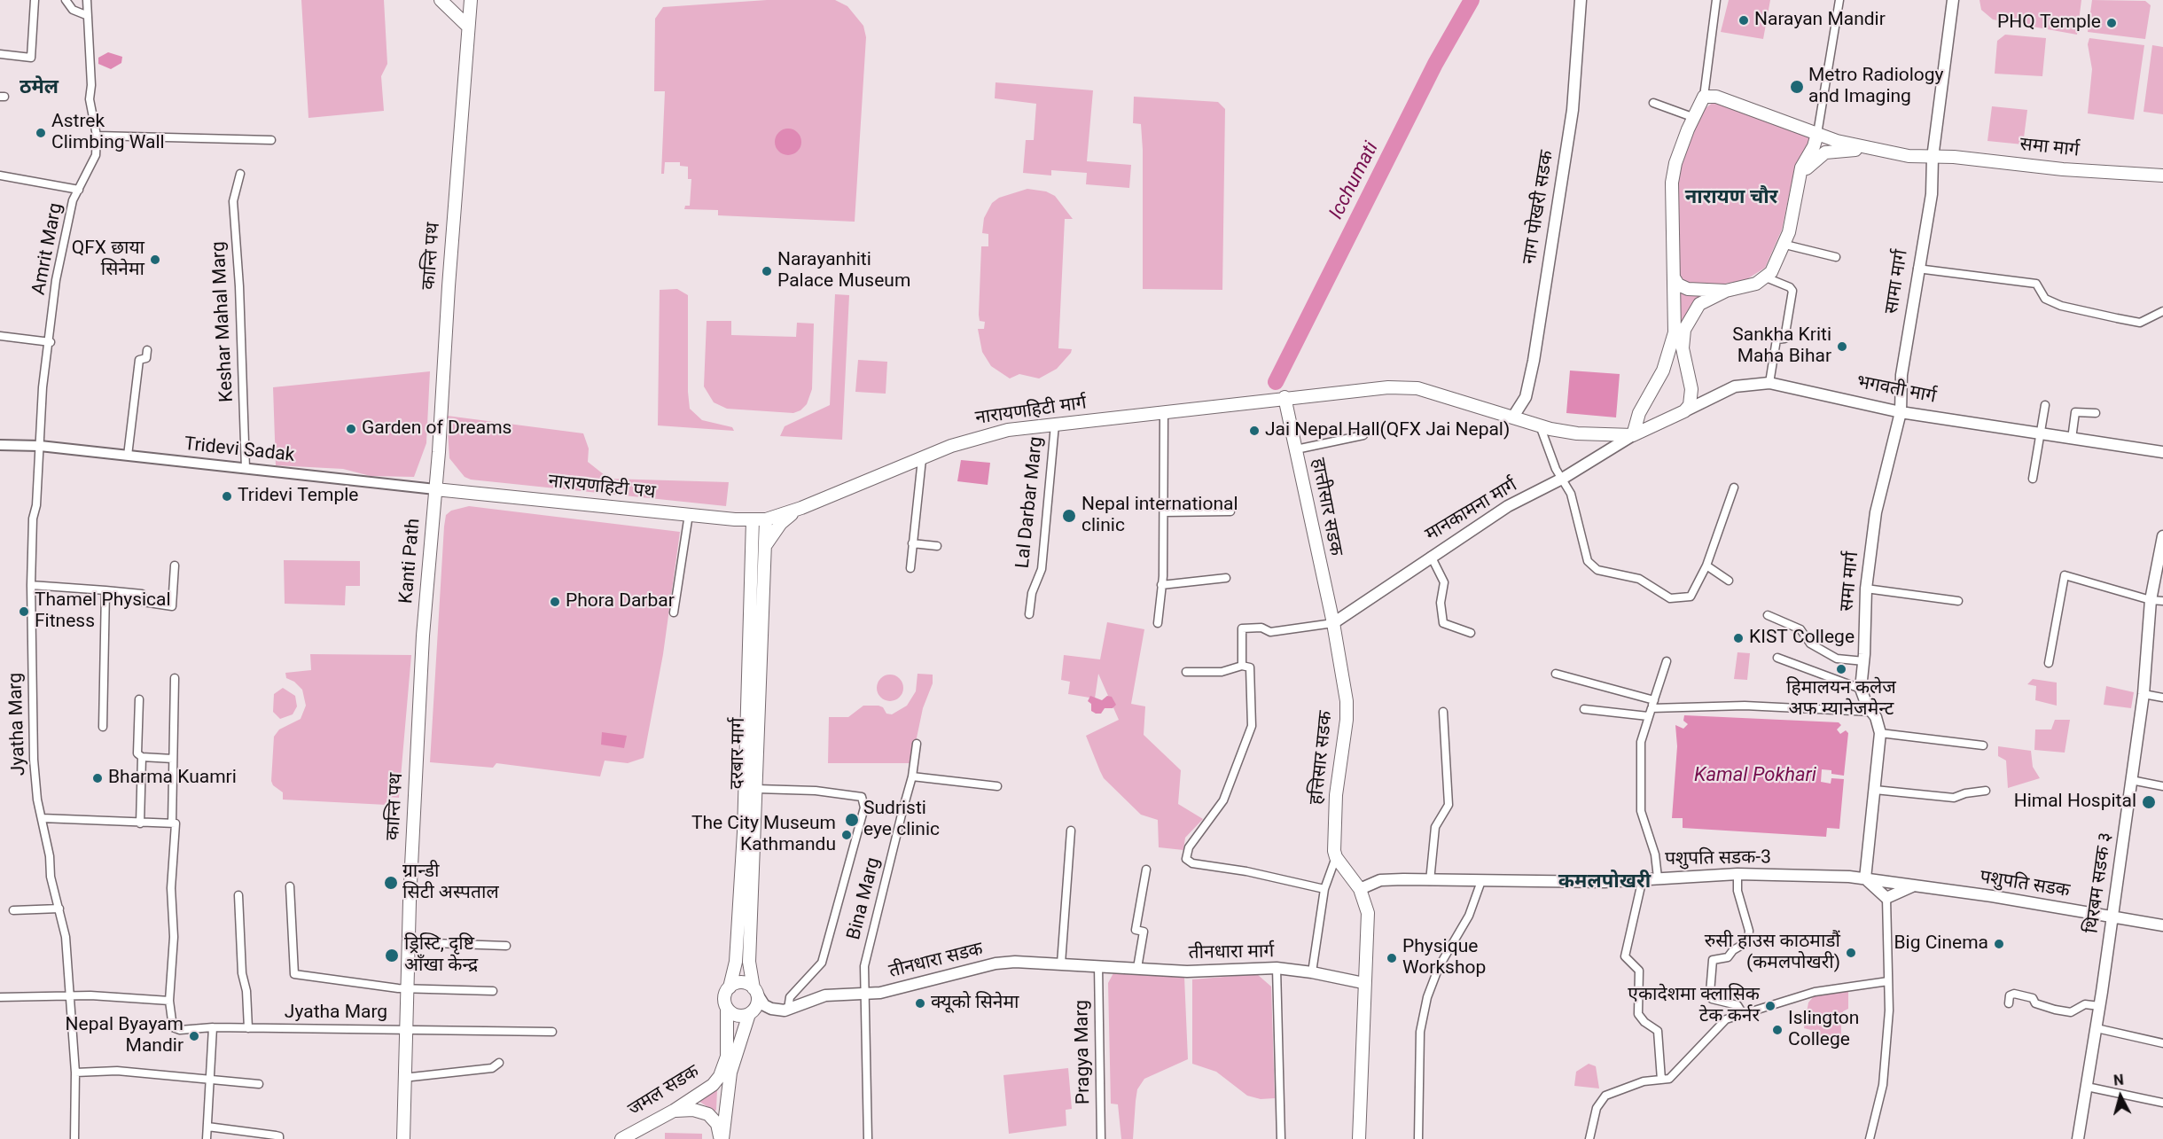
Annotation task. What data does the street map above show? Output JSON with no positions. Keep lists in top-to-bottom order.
{
  "streets": {
    "main road": [
      "समा मार्ग",
      "नाग पोखरी सडक",
      "कान्ति पथ",
      "सामा मार्ग",
      "भगवती मार्ग",
      "नारायणहिटी मार्ग",
      "नारायणहिटी पथ",
      "हात्तीसार सडक",
      "मानकामना मार्ग",
      "Kanti Path",
      "दरबार मार्ग",
      "हत्तिसार सडक",
      "पशुपति सडक-3",
      "थिरबम सडक ३",
      "पशुपति सडक",
      "तीनधारा मार्ग",
      "तीनधारा सडक",
      "जमल सडक"
    ],
    "street": [
      "Amrit Marg",
      "Keshar Mahal Marg",
      "Tridevi Sadak",
      "Lal Darbar Marg",
      "Jyatha Marg",
      "Bina Marg",
      "Pragya Marg"
    ]
  },
  "crossings": [
    ["समा मार्ग", "सामा मार्ग"],
    ["समा मार्ग", "भगवती मार्ग"],
    ["नाग पोखरी सडक", "नारायणहिटी मार्ग"],
    ["Amrit Marg", "Tridevi Sadak"],
    ["Amrit Marg", "Jyatha Marg"],
    ["कान्ति पथ", "Tridevi Sadak"],
    ["कान्ति पथ", "नारायणहिटी पथ"],
    ["कान्ति पथ", "Kanti Path"],
    ["कान्ति पथ", "Jyatha Marg"],
    ["सामा मार्ग", "भगवती मार्ग"],
    ["Keshar Mahal Marg", "Tridevi Sadak"],
    ["भगवती मार्ग", "नारायणहिटी मार्ग"],
    ["भगवती मार्ग", "मानकामना मार्ग"],
    ["नारायणहिटी मार्ग", "नारायणहिटी पथ"],
    ["नारायणहिटी मार्ग", "Lal Darbar Marg"],
    ["नारायणहिटी मार्ग", "हात्तीसार सडक"],
    ["नारायणहिटी मार्ग", "मानकामना मार्ग"],
    ["नारायणहिटी मार्ग", "दरबार मार्ग"],
    ["Tridevi Sadak", "नारायणहिटी पथ"],
    ["Tridevi Sadak", "Kanti Path"],
    ["Tridevi Sadak", "Jyatha Marg"],
    ["नारायणहिटी पथ", "Kanti Path"],
    ["नारायणहिटी पथ", "दरबार मार्ग"],
    ["हात्तीसार सडक", "मानकामना मार्ग"],
    ["हात्तीसार सडक", "हत्तिसार सडक"],
    ["मानकामना मार्ग", "हत्तिसार सडक"],
    ["दरबार मार्ग", "जमल सडक"],
    ["पशुपति सडक-3", "पशुपति सडक"],
    ["थिरबम सडक ३", "पशुपति सडक"],
    ["Bina Marg", "तीनधारा सडक"],
    ["तीनधारा मार्ग", "तीनधारा सडक"],
    ["तीनधारा मार्ग", "Pragya Marg"],
    ["तीनधारा सडक", "Pragya Marg"]
  ],
  "districts": ["ठमेल", "नारायण चौर", "कमलपोखरी"],
  "water": ["Icchumati", "Kamal Pokhari"],
  "places": [
    "Narayan Mandir",
    "PHQ Temple",
    "Metro Radiology and Imaging",
    "Astrek Climbing Wall",
    "QFX छाया सिनेमा",
    "Narayanhiti Palace Museum",
    "Sankha Kriti Maha Bihar",
    "Garden of Dreams",
    "Jai Nepal Hall(QFX Jai Nepal)",
    "Tridevi Temple",
    "Nepal international clinic",
    "Phora Darbar",
    "Thamel Physical Fitness",
    "KIST College",
    "हिमालयन कलेज अफ म्यानेजमेन्ट",
    "Bharma Kuamri",
    "Himal Hospital",
    "Sudristi eye clinic",
    "The City Museum Kathmandu",
    "ग्रान्डी सिटी अस्पताल",
    "Big Cinema",
    "रुसी हाउस काठमाडौं (कमलपोखरी)",
    "ड्रिस्टि, दृष्टि आँखा केन्द्र",
    "Physique Workshop",
    "क्यूको सिनेमा",
    "एकादेशमा क्लासिक टेक कर्नर",
    "Islington College",
    "Nepal Byayam Mandir"
  ],
  "north": "top"
}
